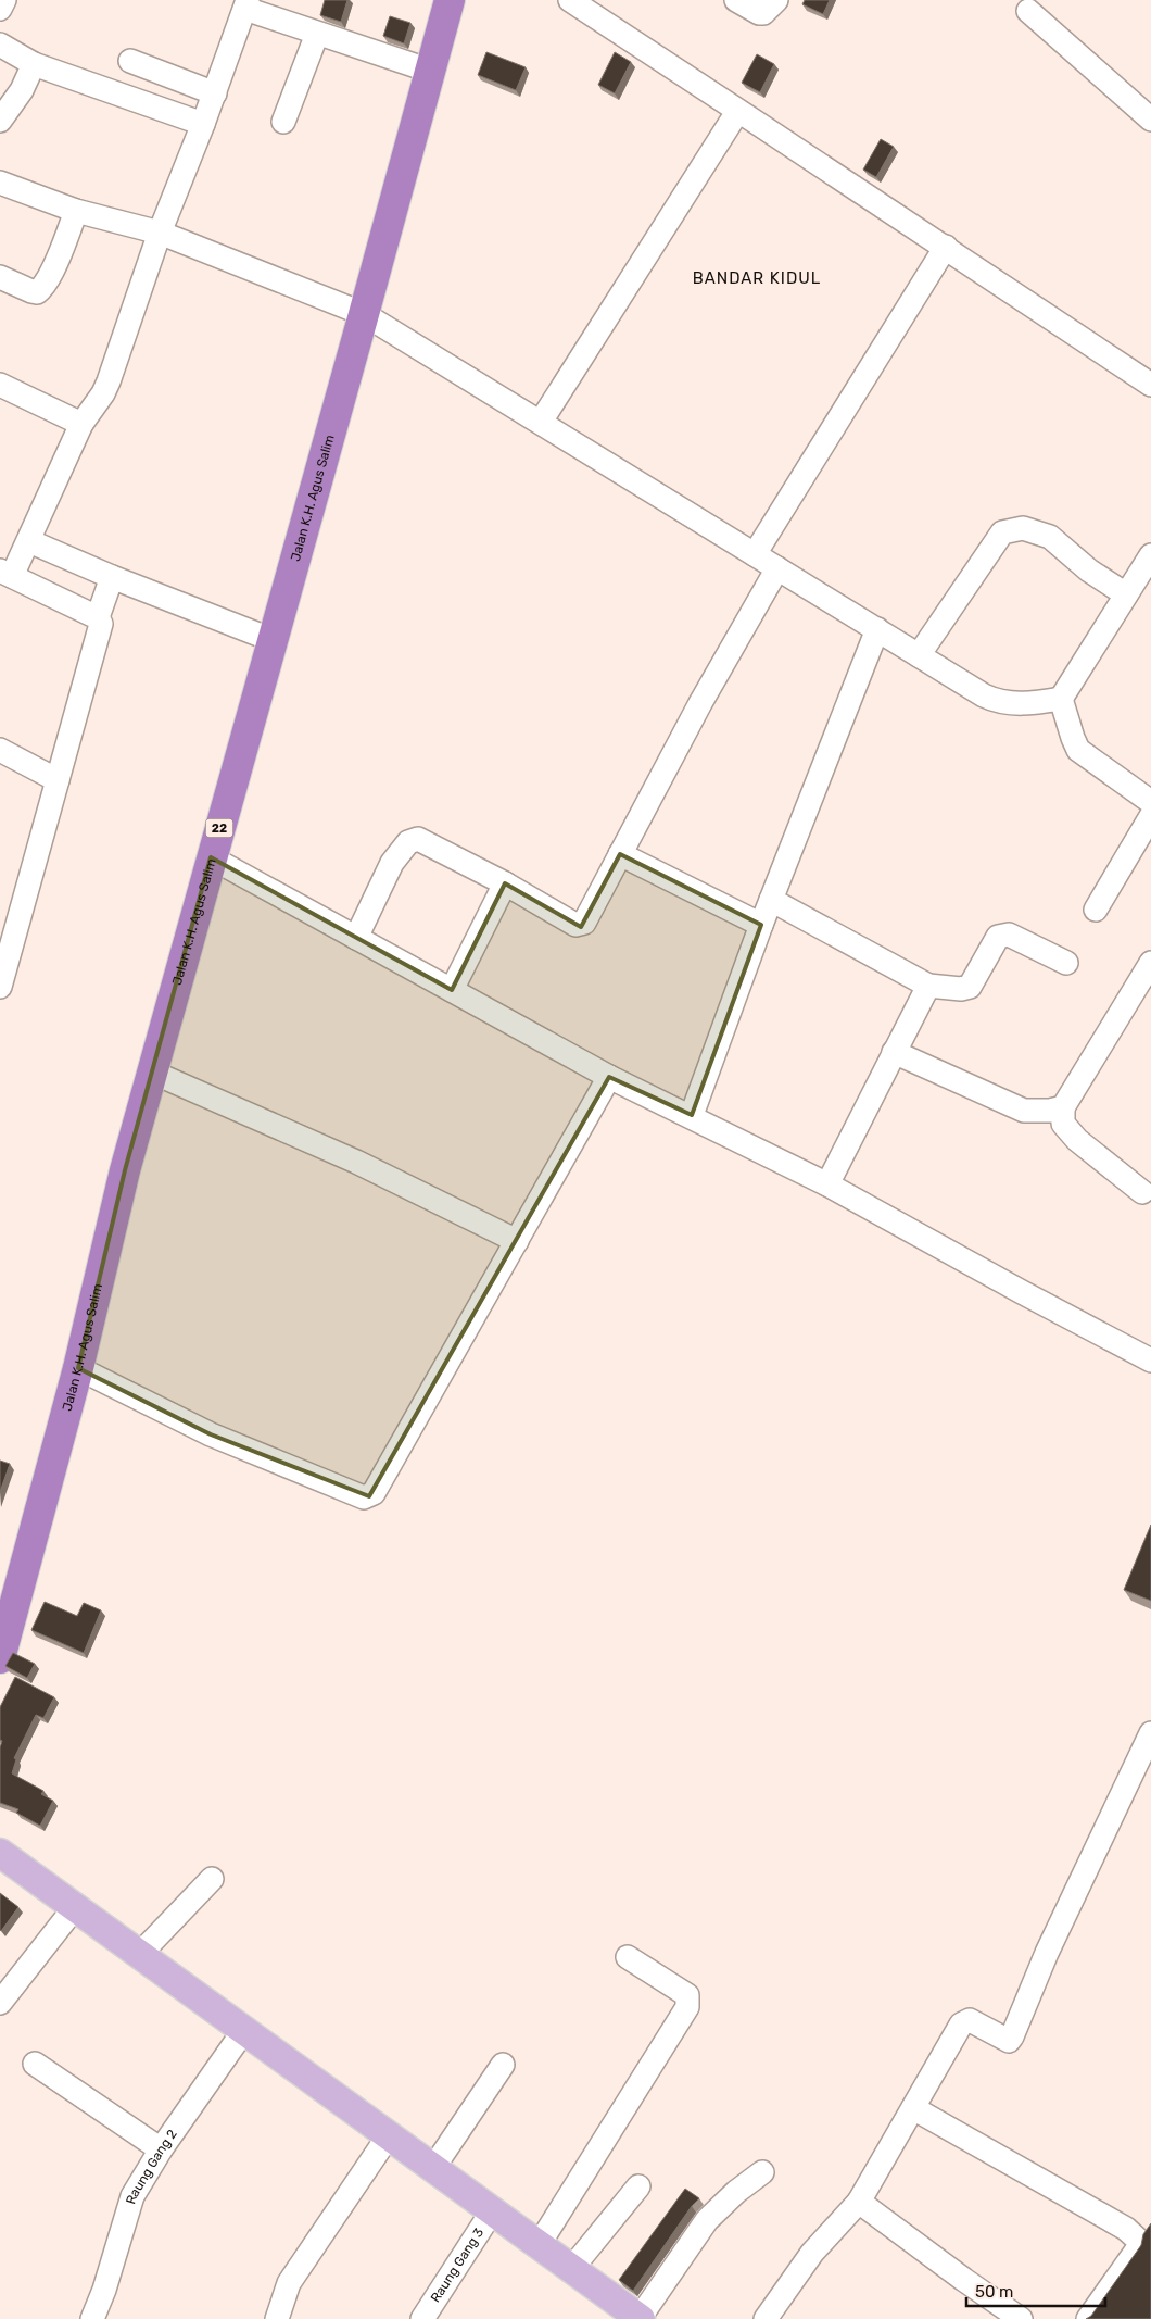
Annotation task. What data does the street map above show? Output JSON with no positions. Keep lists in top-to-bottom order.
{
  "streets": {
    "highway": ["Jalan K.H. Agus Salim", "22"],
    "street": ["Raung Gang 2", "Raung Gang 3"]
  },
  "districts": ["BANDAR KIDUL"],
  "scale_bar": "50 m"
}
